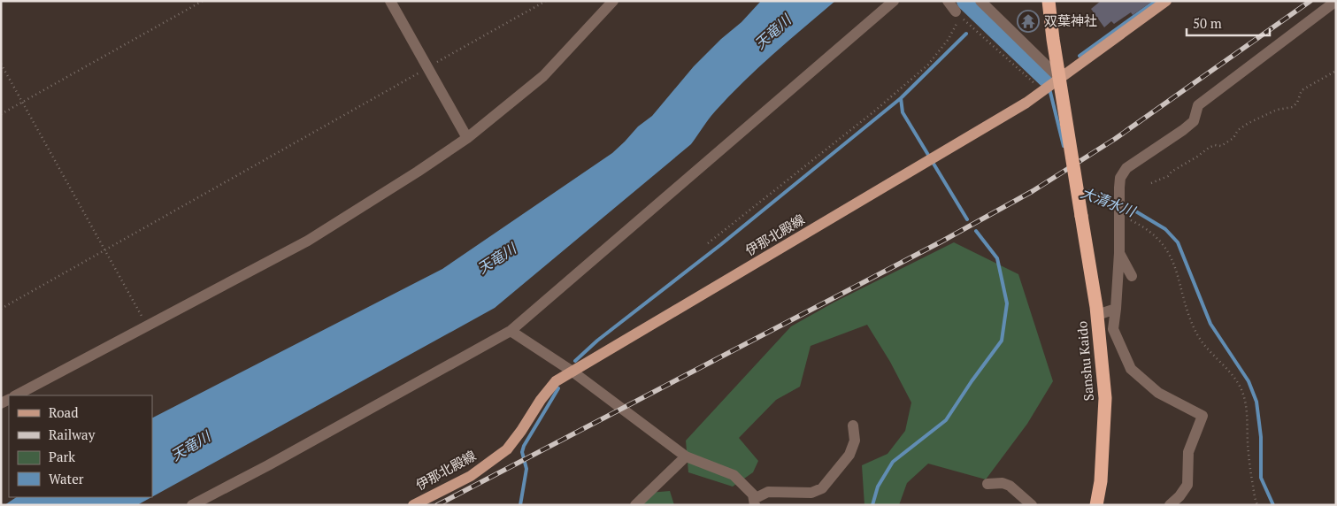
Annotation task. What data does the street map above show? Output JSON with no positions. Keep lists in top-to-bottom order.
{
  "streets": {
    "highway": ["Sanshu Kaido"],
    "main road": ["伊那北殿線"]
  },
  "water": ["天竜川", "大清水川"],
  "places": {
    "temple": ["双葉神社"]
  },
  "legend": [
    "Road",
    "Railway",
    "Park",
    "Water"
  ],
  "scale_bar": "50 m"
}
